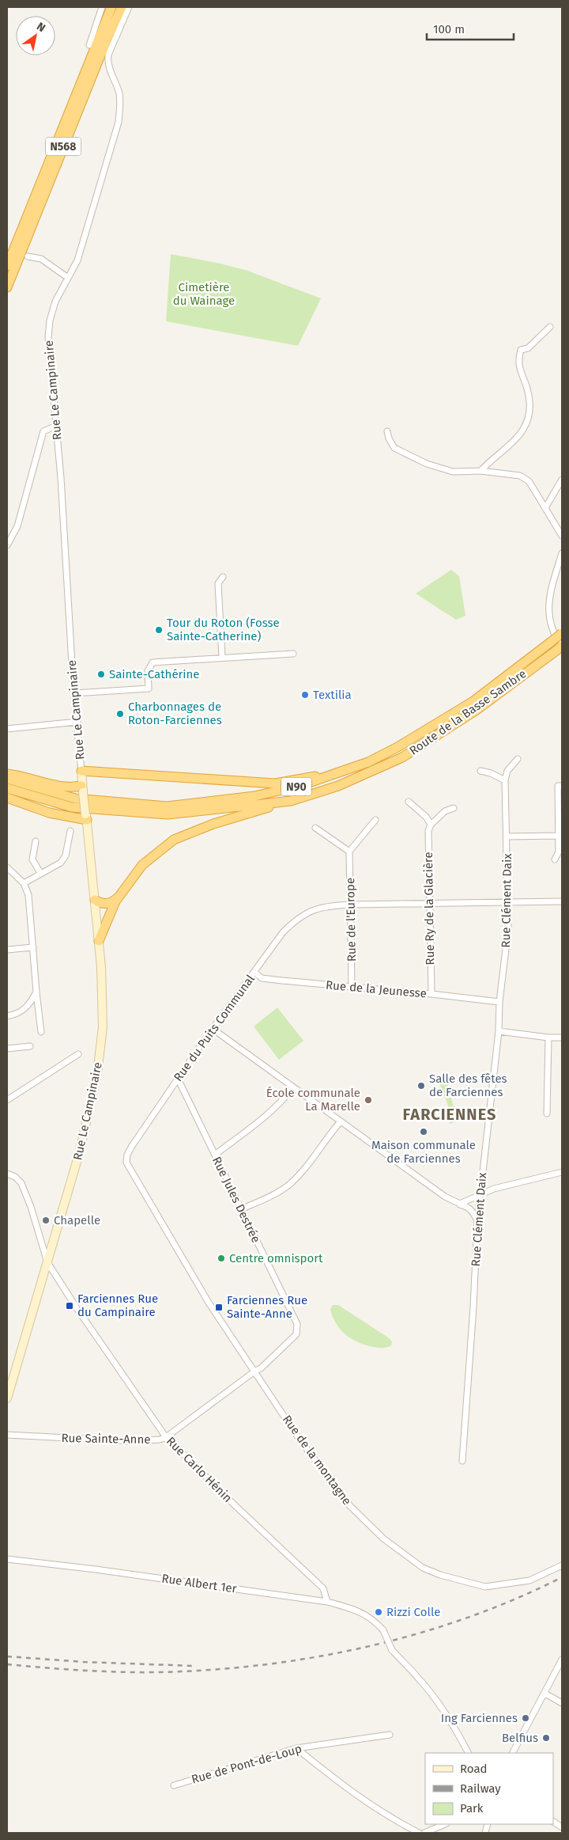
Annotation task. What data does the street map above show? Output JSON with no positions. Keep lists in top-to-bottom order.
{
  "streets": {
    "highway": ["N568", "Route de la Basse Sambre", "N90"],
    "main road": ["Rue Le Campinaire"],
    "street": [
      "Rue Clément Daix",
      "Rue Ry de la Glacière",
      "Rue de l'Europe",
      "Rue de la Jeunesse",
      "Rue du Puits Communal",
      "Rue Jules Destrée",
      "Rue Sainte-Anne",
      "Rue de la montagne",
      "Rue Carlo Hénin",
      "Rue Albert 1er",
      "Rue de Pont-de-Loup"
    ]
  },
  "crossings": [
    ["Rue Le Campinaire", "Rue Carlo Hénin"],
    ["Rue Clément Daix", "Rue de la Jeunesse"],
    ["Rue Clément Daix", "Rue du Puits Communal"],
    ["Rue Ry de la Glacière", "Rue de la Jeunesse"],
    ["Rue Ry de la Glacière", "Rue du Puits Communal"],
    ["Rue de l'Europe", "Rue de la Jeunesse"],
    ["Rue de l'Europe", "Rue du Puits Communal"],
    ["Rue de la Jeunesse", "Rue du Puits Communal"],
    ["Rue du Puits Communal", "Rue Jules Destrée"],
    ["Rue du Puits Communal", "Rue Sainte-Anne"],
    ["Rue du Puits Communal", "Rue de la montagne"],
    ["Rue Jules Destrée", "Rue Sainte-Anne"],
    ["Rue Jules Destrée", "Rue de la montagne"],
    ["Rue Sainte-Anne", "Rue de la montagne"],
    ["Rue Sainte-Anne", "Rue Carlo Hénin"],
    ["Rue Carlo Hénin", "Rue Albert 1er"]
  ],
  "districts": ["FARCIENNES"],
  "parks": ["Cimetière du Wainage"],
  "places": {
    "other": [
      "Tour du Roton (Fosse Sainte-Catherine)",
      "Sainte-Cathérine",
      "Textilia",
      "Charbonnages de Roton-Farciennes",
      "Salle des fêtes de Farciennes",
      "École communale La Marelle",
      "Maison communale de Farciennes",
      "Chapelle",
      "Centre omnisport",
      "Rizzi Colle",
      "Ing Farciennes",
      "Belfius"
    ],
    "transit": ["Farciennes Rue du Campinaire", "Farciennes Rue Sainte-Anne"]
  },
  "legend": ["Road", "Railway", "Park"],
  "scale_bar": "100 m",
  "north": "top right"
}
